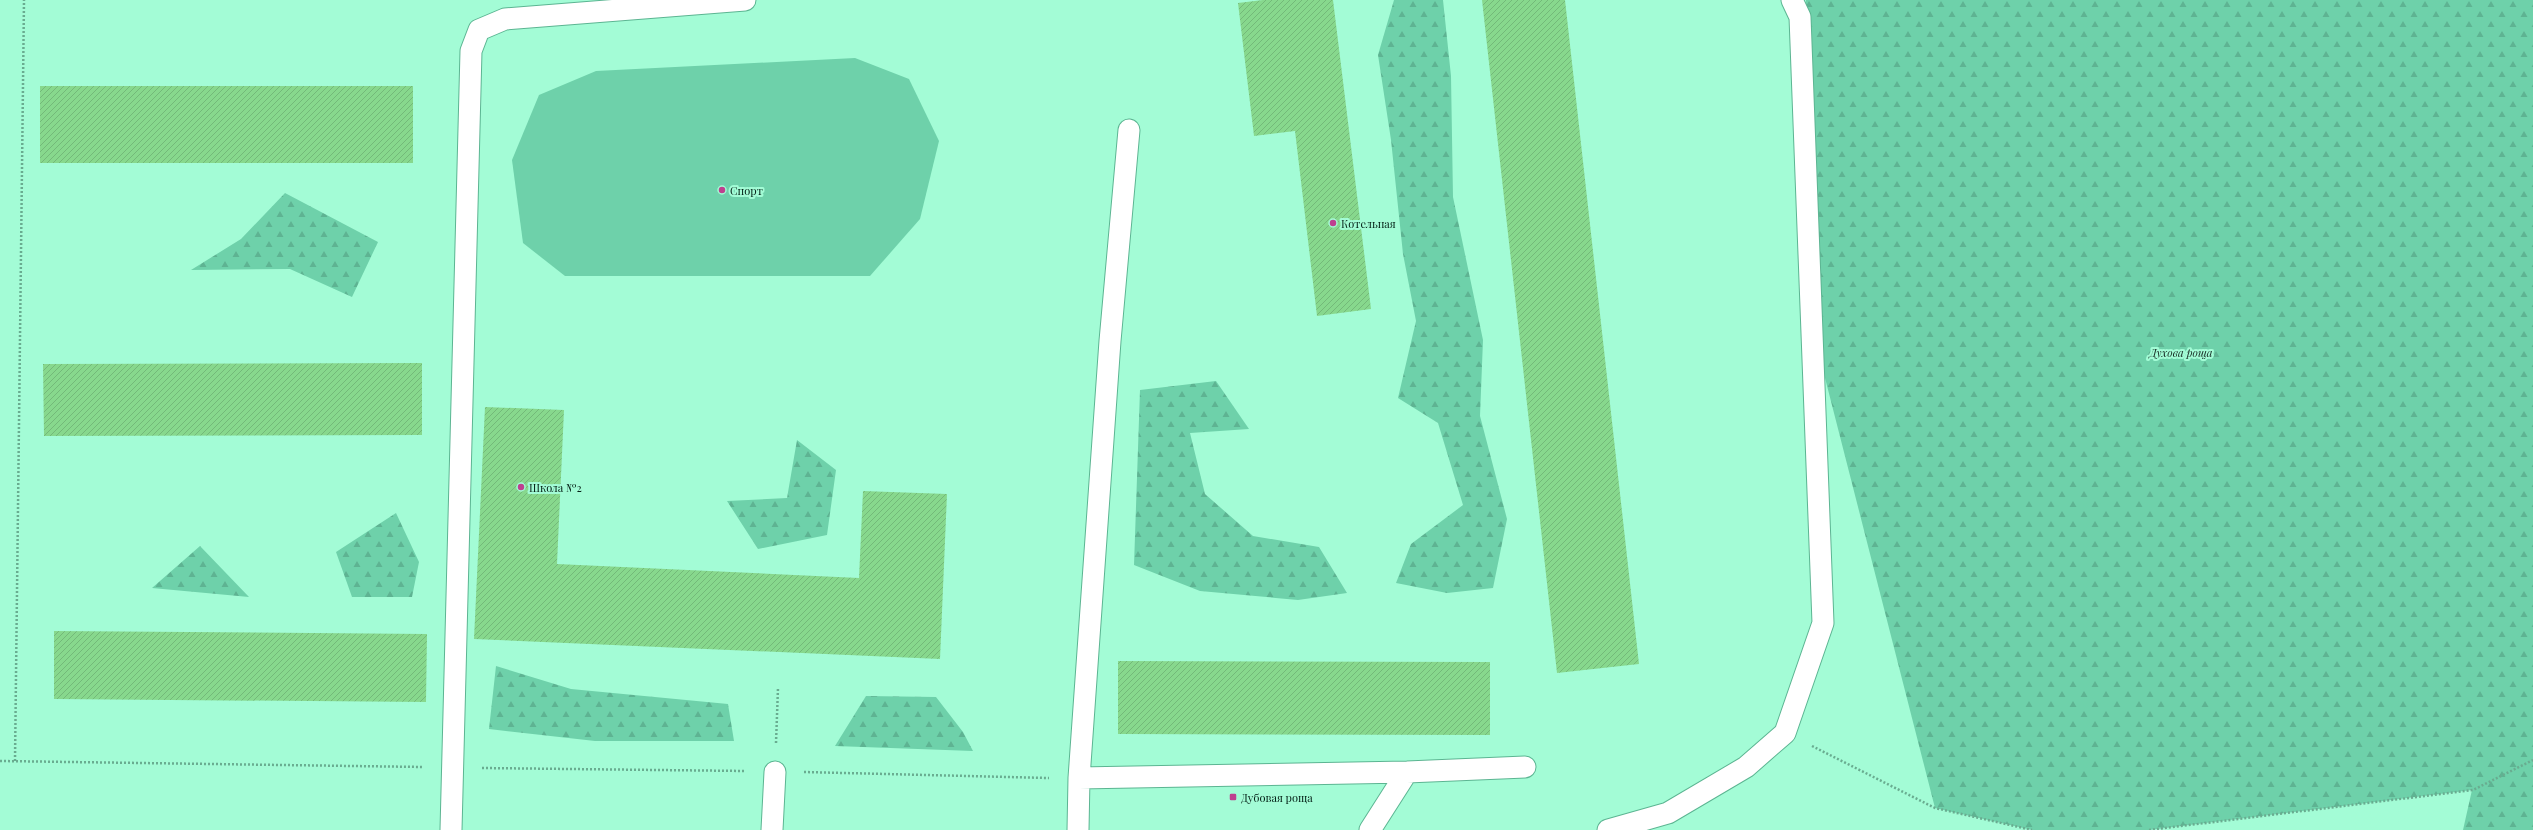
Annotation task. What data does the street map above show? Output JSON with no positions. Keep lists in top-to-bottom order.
{
  "parks": ["Духова роща"],
  "places": {
    "other": ["Спорт", "Котельная", "Школа №2"],
    "transit": ["Дубовая роща"]
  }
}
